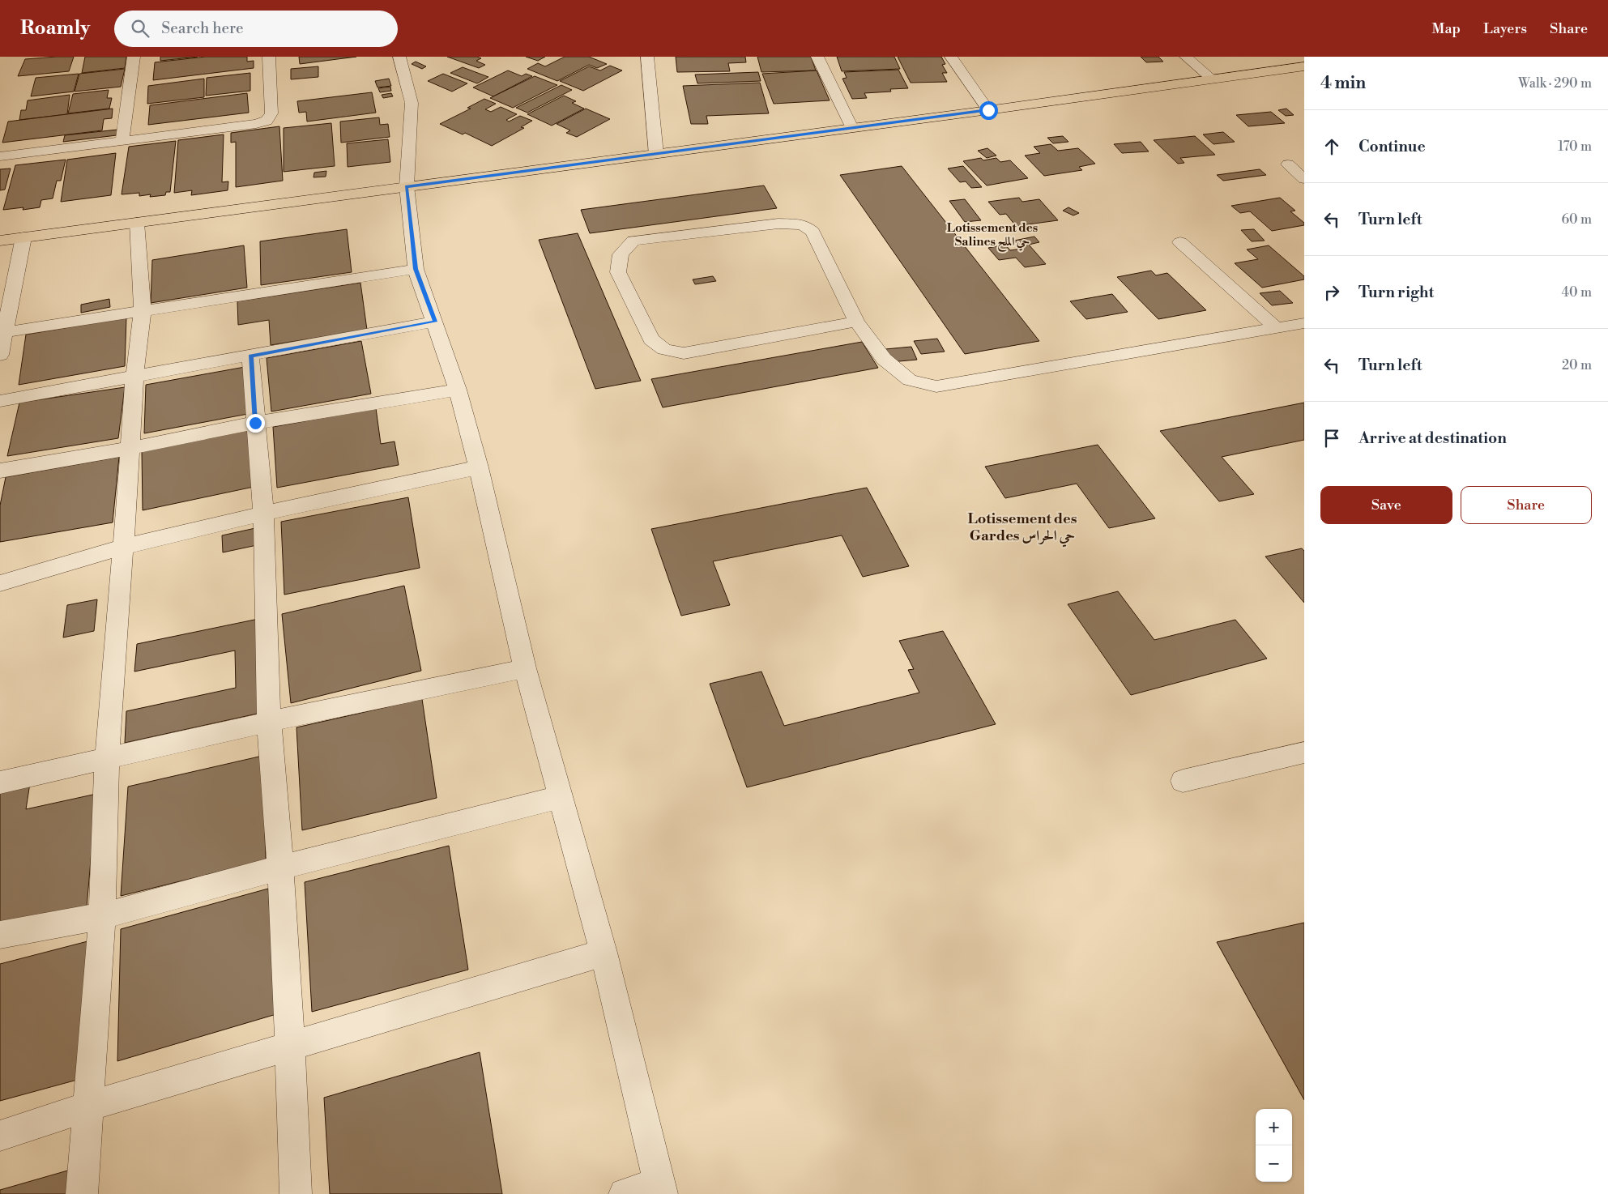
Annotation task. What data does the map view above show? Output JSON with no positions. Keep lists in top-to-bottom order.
{
  "districts": ["Lotissement des Salines حي الملح", "Lotissement des Gardes حي الحراس"],
  "page": {
    "header": "Roamly",
    "search": "Search here",
    "nav": ["Map", "Layers", "Share"],
    "heading": ["4 min", "Walk · 290 m"],
    "list": [
      ["Continue", "170 m"],
      ["Turn left", "60 m"],
      ["Turn right", "40 m"],
      ["Turn left", "20 m"],
      "Arrive at destination"
    ],
    "buttons": ["Save", "Share"],
    "map_buttons": ["+", "−"]
  }
}
